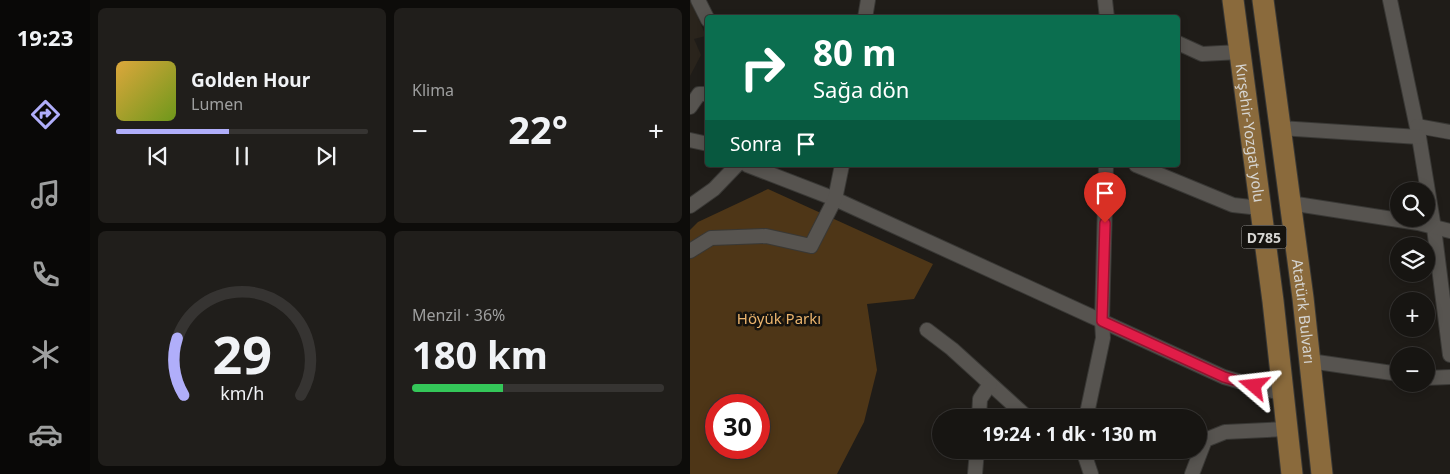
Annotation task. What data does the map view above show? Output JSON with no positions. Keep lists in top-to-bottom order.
{
  "streets": {
    "main road": ["Kırşehir-Yozgat yolu", "D785", "Atatürk Bulvarı"]
  },
  "parks": ["Höyük Parkı"],
  "page": {
    "tabs": "19:23",
    "tile": [
      "Klima",
      ["Menzil · 36%", "180 km"]
    ],
    "turn": ["80 m", "Sağa dön"],
    "song": ["Golden Hour", "Lumen"],
    "heat": ["−", "22°", "+"],
    "then": "Sonra",
    "map_buttons": ["+", "−"],
    "limit": "30",
    "trip": "19:24 · 1 dk · 130 m",
    "gauge": ["29", "km/h"]
  }
}
